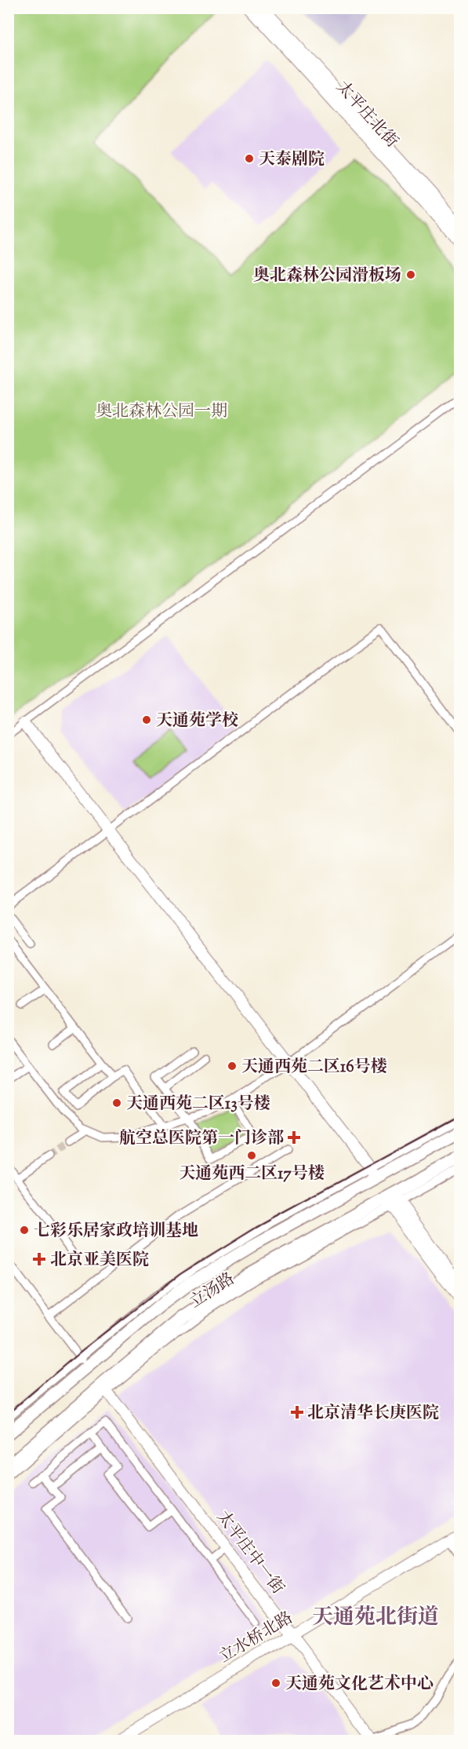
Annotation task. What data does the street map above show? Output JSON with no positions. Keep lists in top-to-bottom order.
{
  "streets": {
    "main road": ["立汤路"],
    "street": ["太平庄北街", "太平庄中一街", "立水桥北路"]
  },
  "crossings": [
    ["立汤路", "太平庄中一街"],
    ["太平庄中一街", "立水桥北路"]
  ],
  "districts": ["天通苑北街道"],
  "parks": ["奥北森林公园一期"],
  "places": {
    "other": [
      "天泰剧院",
      "奥北森林公园滑板场",
      "天通苑学校",
      "天通西苑二区16号楼",
      "天通西苑二区13号楼",
      "天通苑西二区17号楼",
      "七彩乐居家政培训基地",
      "天通苑文化艺术中心"
    ],
    "health": ["航空总医院第一门诊部", "北京亚美医院", "北京清华长庚医院"]
  }
}
